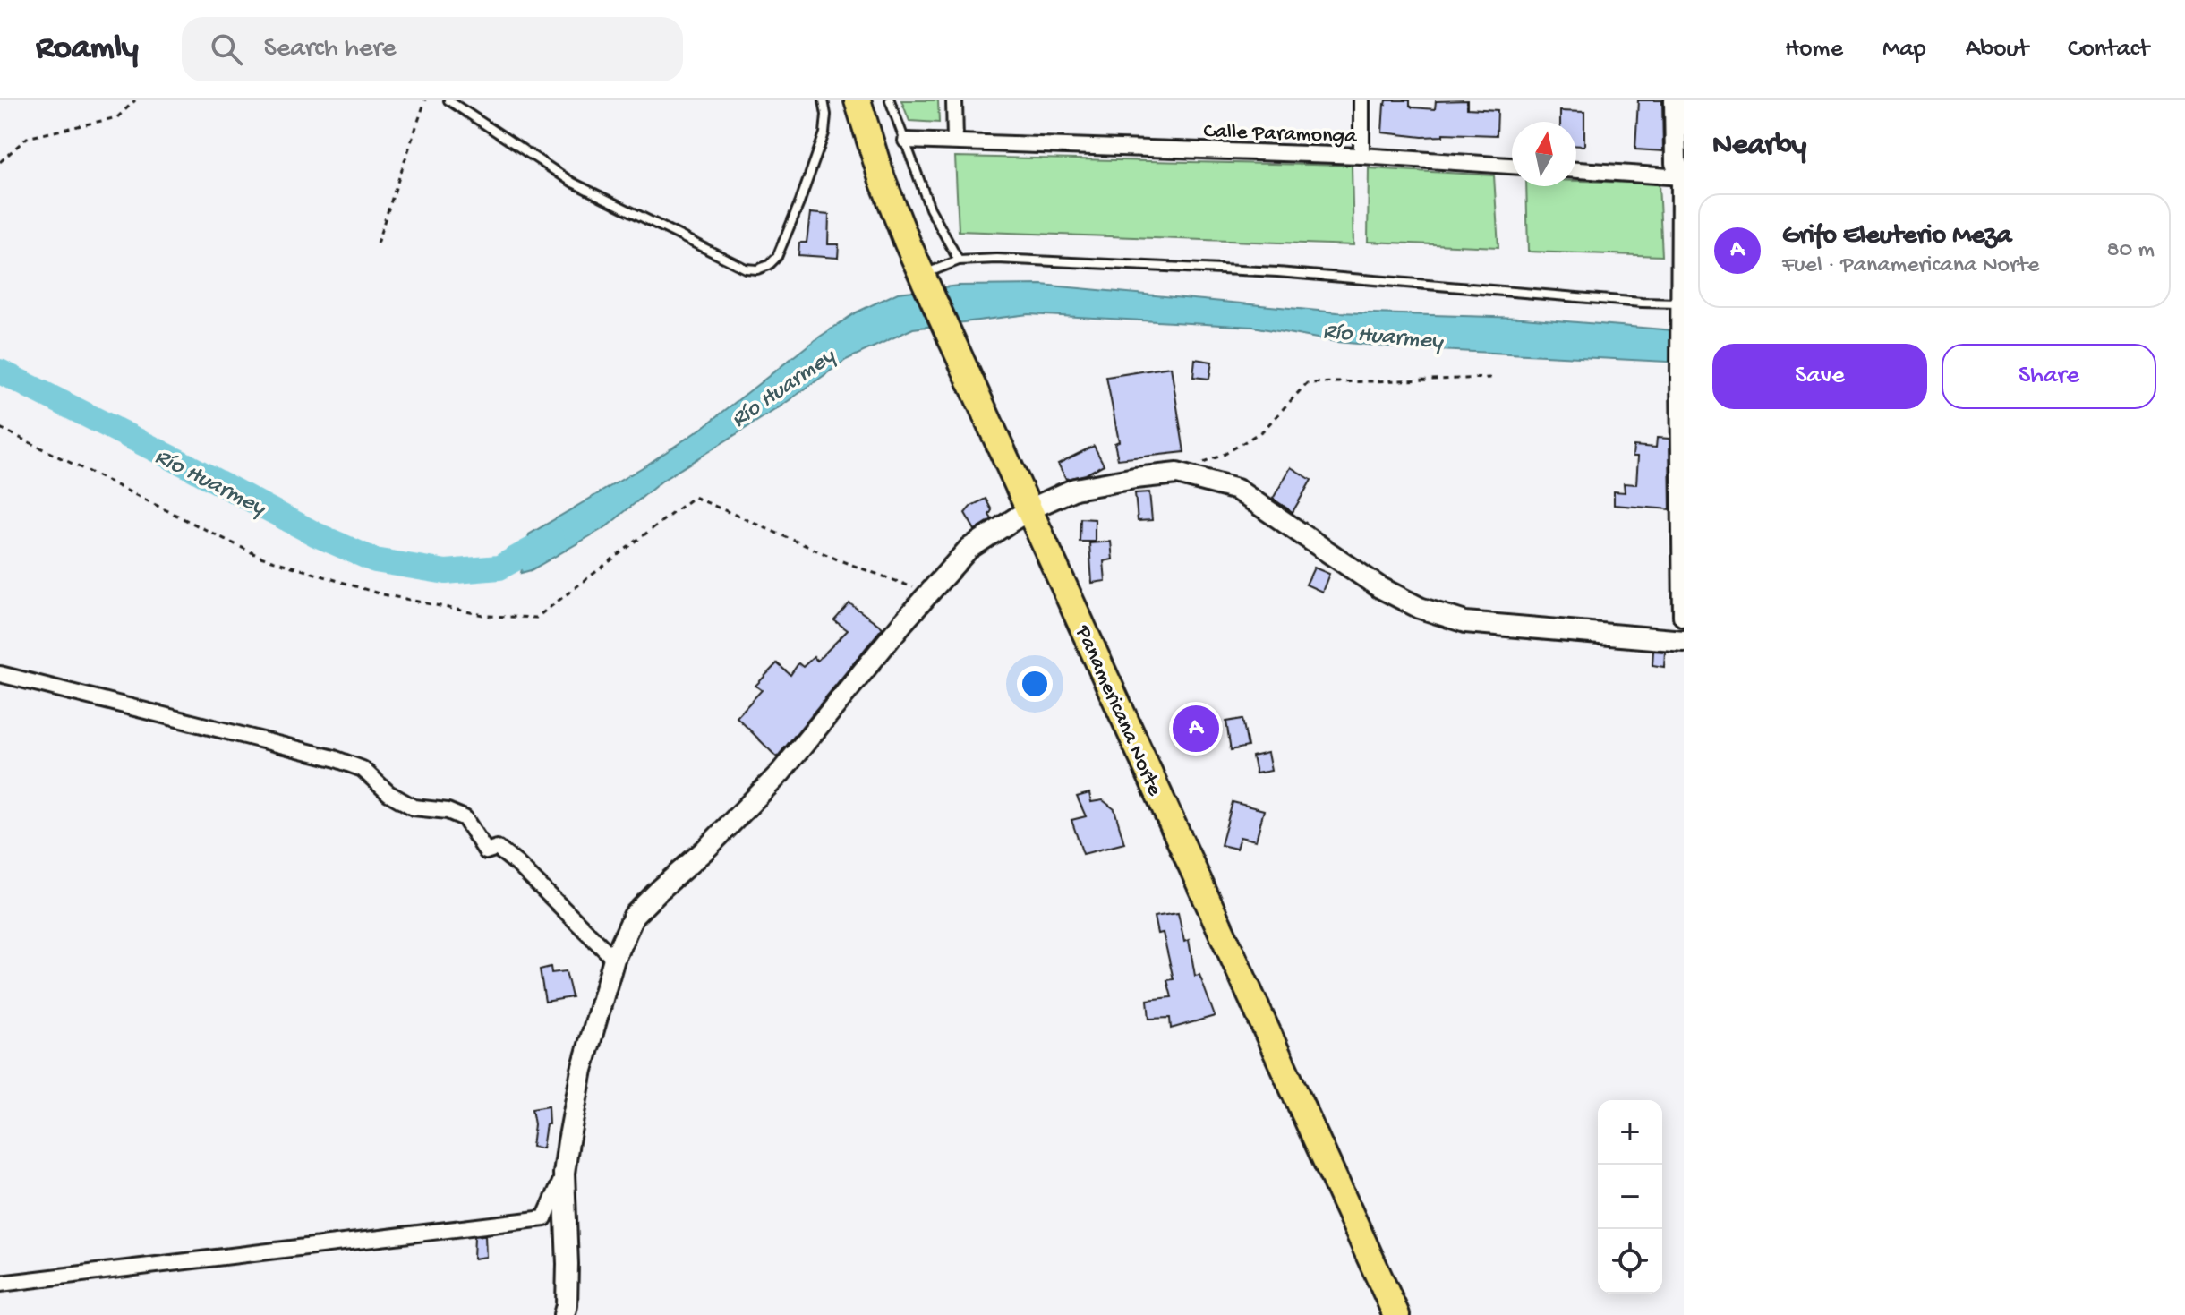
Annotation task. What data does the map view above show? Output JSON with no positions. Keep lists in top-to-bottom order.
{
  "streets": {
    "highway": ["Panamericana Norte"],
    "street": ["Calle Paramonga"]
  },
  "water": ["Río Huarmey"],
  "north": "top",
  "page": {
    "header": "Roamly",
    "search": "Search here",
    "nav": [
      "Home",
      "Map",
      "About",
      "Contact"
    ],
    "heading": "Nearby",
    "list": [
      {
        "mark": "A",
        "name": "Grifo Eleuterio Meza",
        "note": "Fuel · Panamericana Norte",
        "value": "80 m"
      }
    ],
    "buttons": ["Save", "Share"],
    "pins": "A",
    "map_buttons": ["+", "−"]
  }
}
